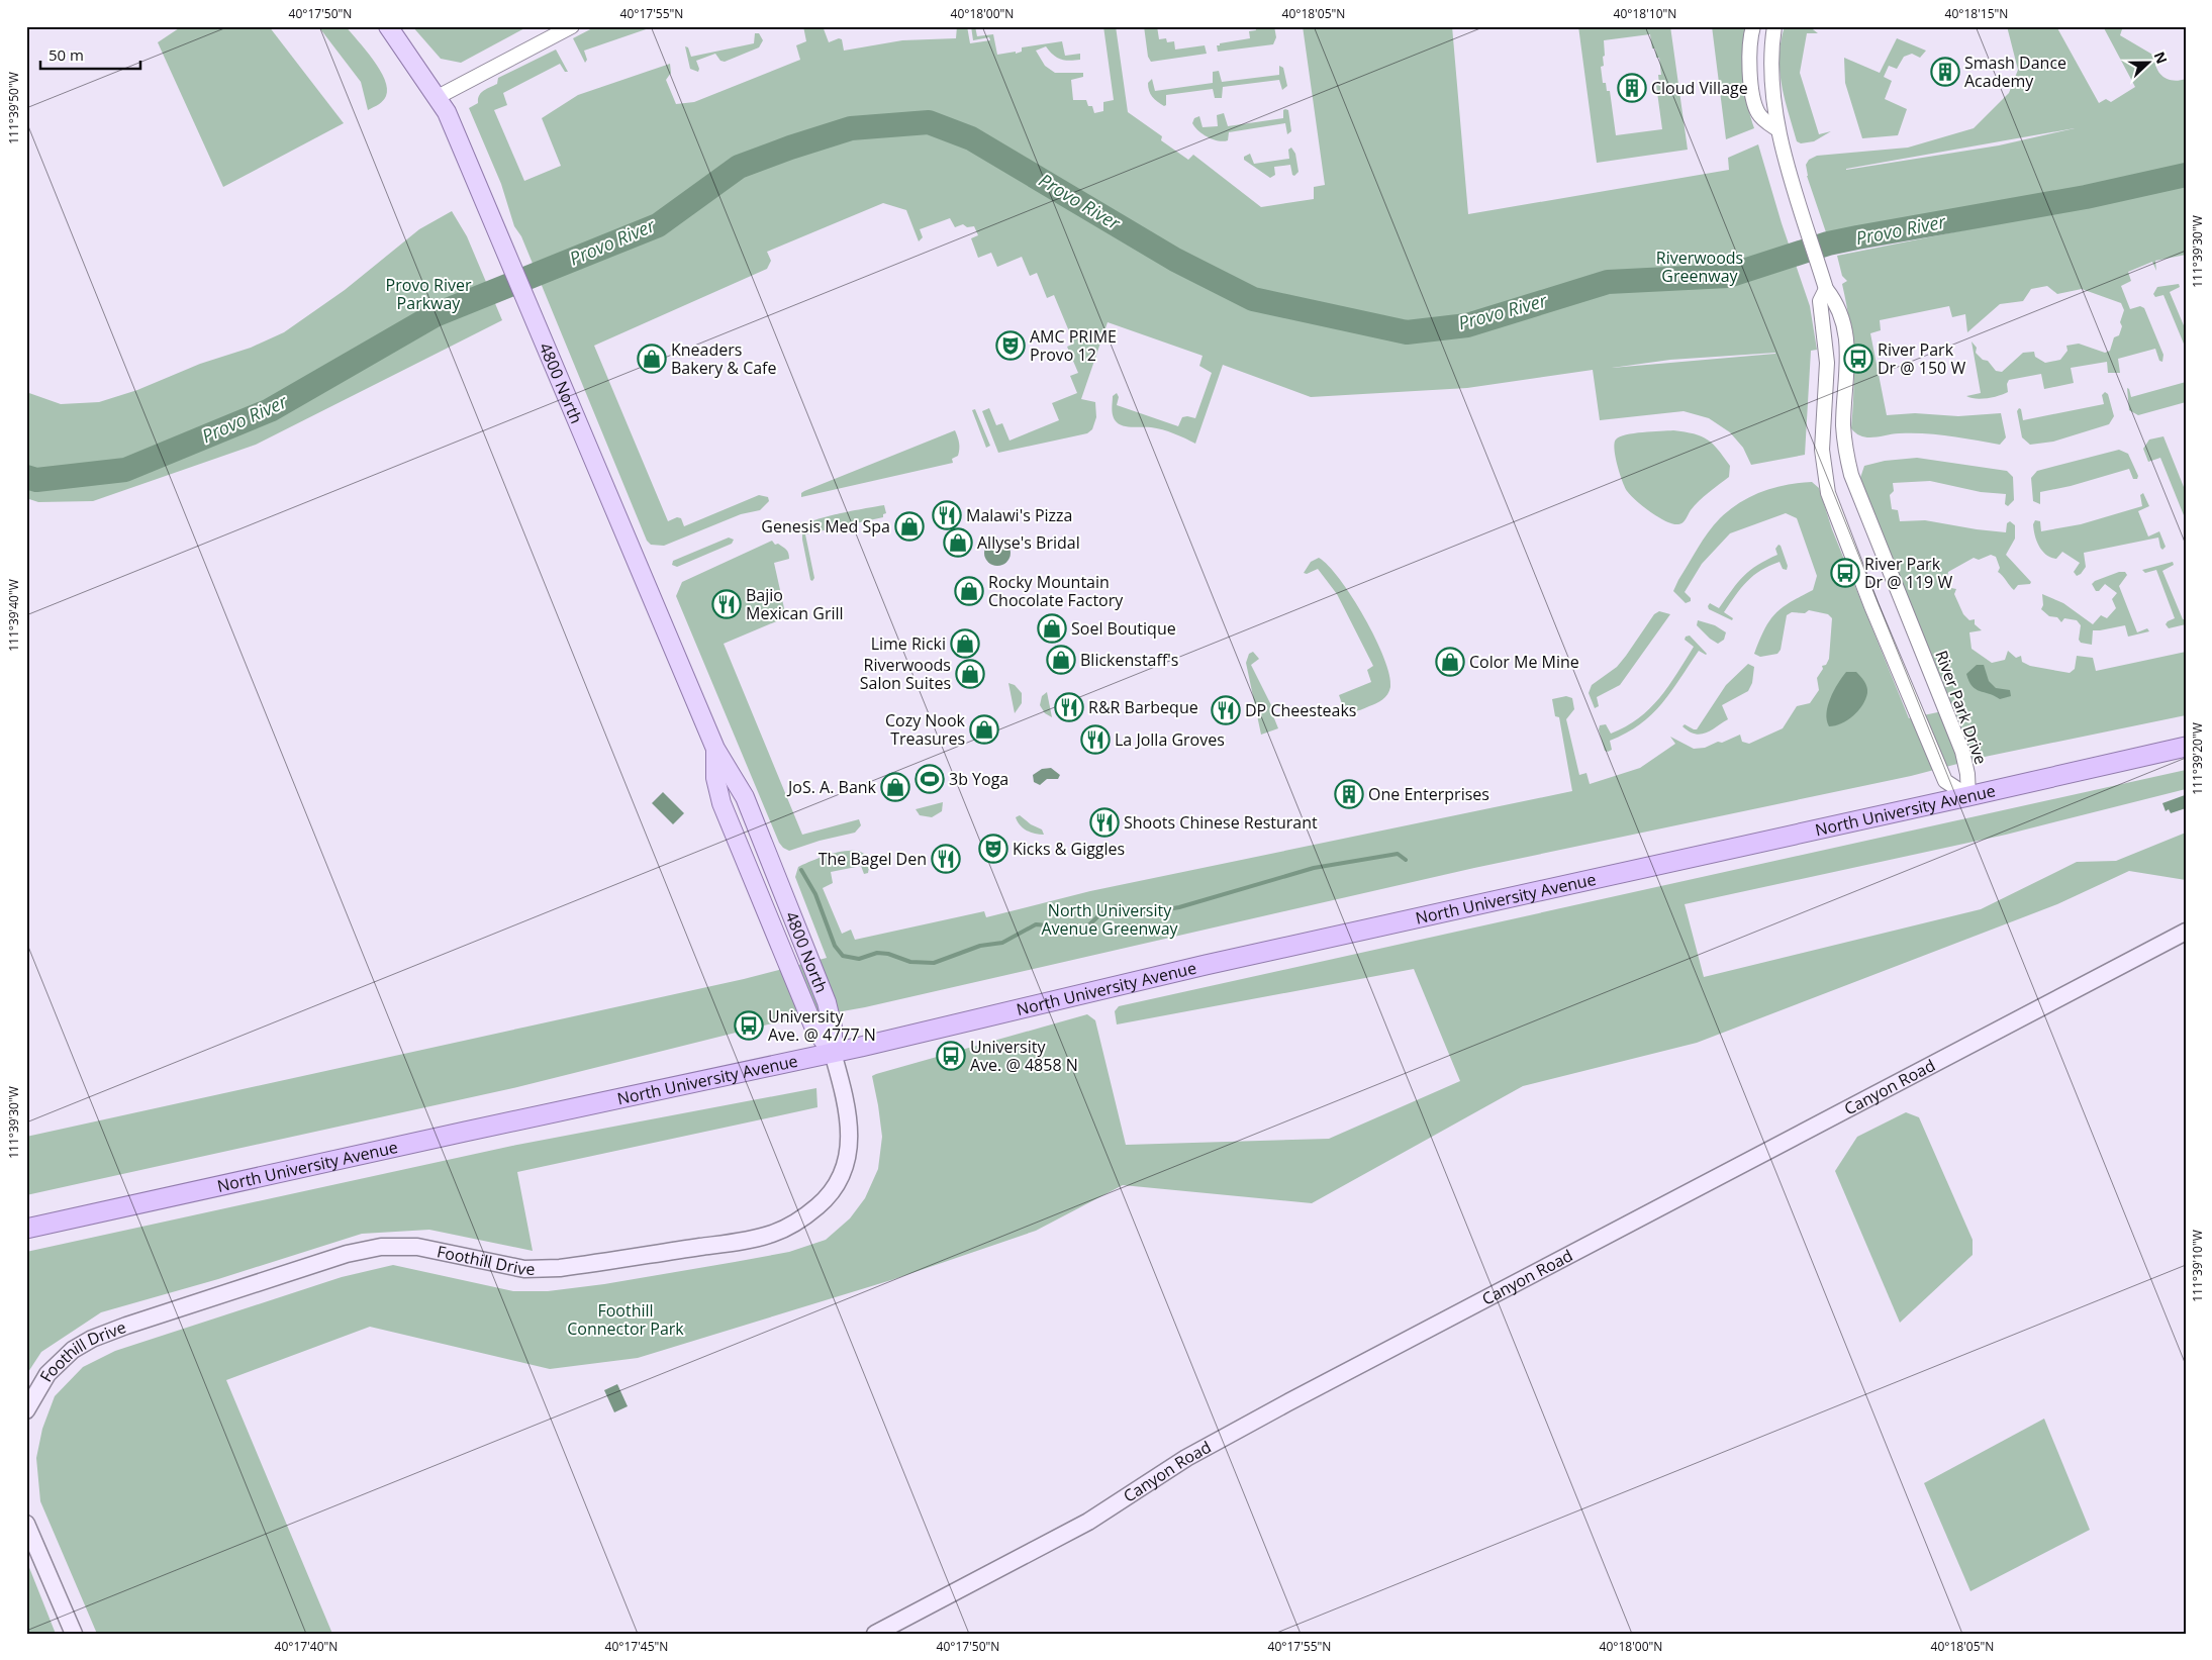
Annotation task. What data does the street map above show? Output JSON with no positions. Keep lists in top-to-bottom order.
{
  "streets": {
    "highway": ["North University Avenue"],
    "main road": ["4800 North", "Canyon Road", "Foothill Drive"],
    "street": ["River Park Drive"]
  },
  "crossings": [
    ["4800 North", "North University Avenue"],
    ["4800 North", "Foothill Drive"],
    ["River Park Drive", "North University Avenue"],
    ["North University Avenue", "Foothill Drive"]
  ],
  "water": ["Provo River"],
  "parks": [
    "Riverwoods Greenway",
    "Provo River Parkway",
    "North University Avenue Greenway",
    "Foothill Connector Park"
  ],
  "places": {
    "building": ["Smash Dance Academy", "Cloud Village", "One Enterprises"],
    "theatre": ["AMC PRIME Provo 12", "Kicks & Giggles"],
    "shop": [
      "Kneaders Bakery & Cafe",
      "Genesis Med Spa",
      "Allyse's Bridal",
      "Rocky Mountain Chocolate Factory",
      "Soel Boutique",
      "Lime Ricki",
      "Blickenstaff's",
      "Color Me Mine",
      "Riverwoods Salon Suites",
      "Cozy Nook Treasures",
      "JoS. A. Bank"
    ],
    "bus stop": [
      "River Park Dr @ 150 W",
      "River Park Dr @ 119 W",
      "University Ave. @ 4777 N",
      "University Ave. @ 4858 N"
    ],
    "restaurant": [
      "Malawi's Pizza",
      "Bajio Mexican Grill",
      "R&R Barbeque",
      "DP Cheesteaks",
      "La Jolla Groves",
      "Shoots Chinese Resturant",
      "The Bagel Den"
    ],
    "sports": ["3b Yoga"]
  },
  "scale_bar": "50 m",
  "north": "right",
  "coordinates": [
    "40°17'50\"N",
    "40°17'55\"N",
    "40°18'00\"N",
    "40°18'05\"N",
    "40°18'10\"N",
    "40°18'15\"N",
    "111°39'50\"W",
    "111°39'30\"W",
    "111°39'40\"W",
    "111°39'20\"W",
    "111°39'10\"W",
    "40°17'40\"N",
    "40°17'45\"N"
  ]
}
